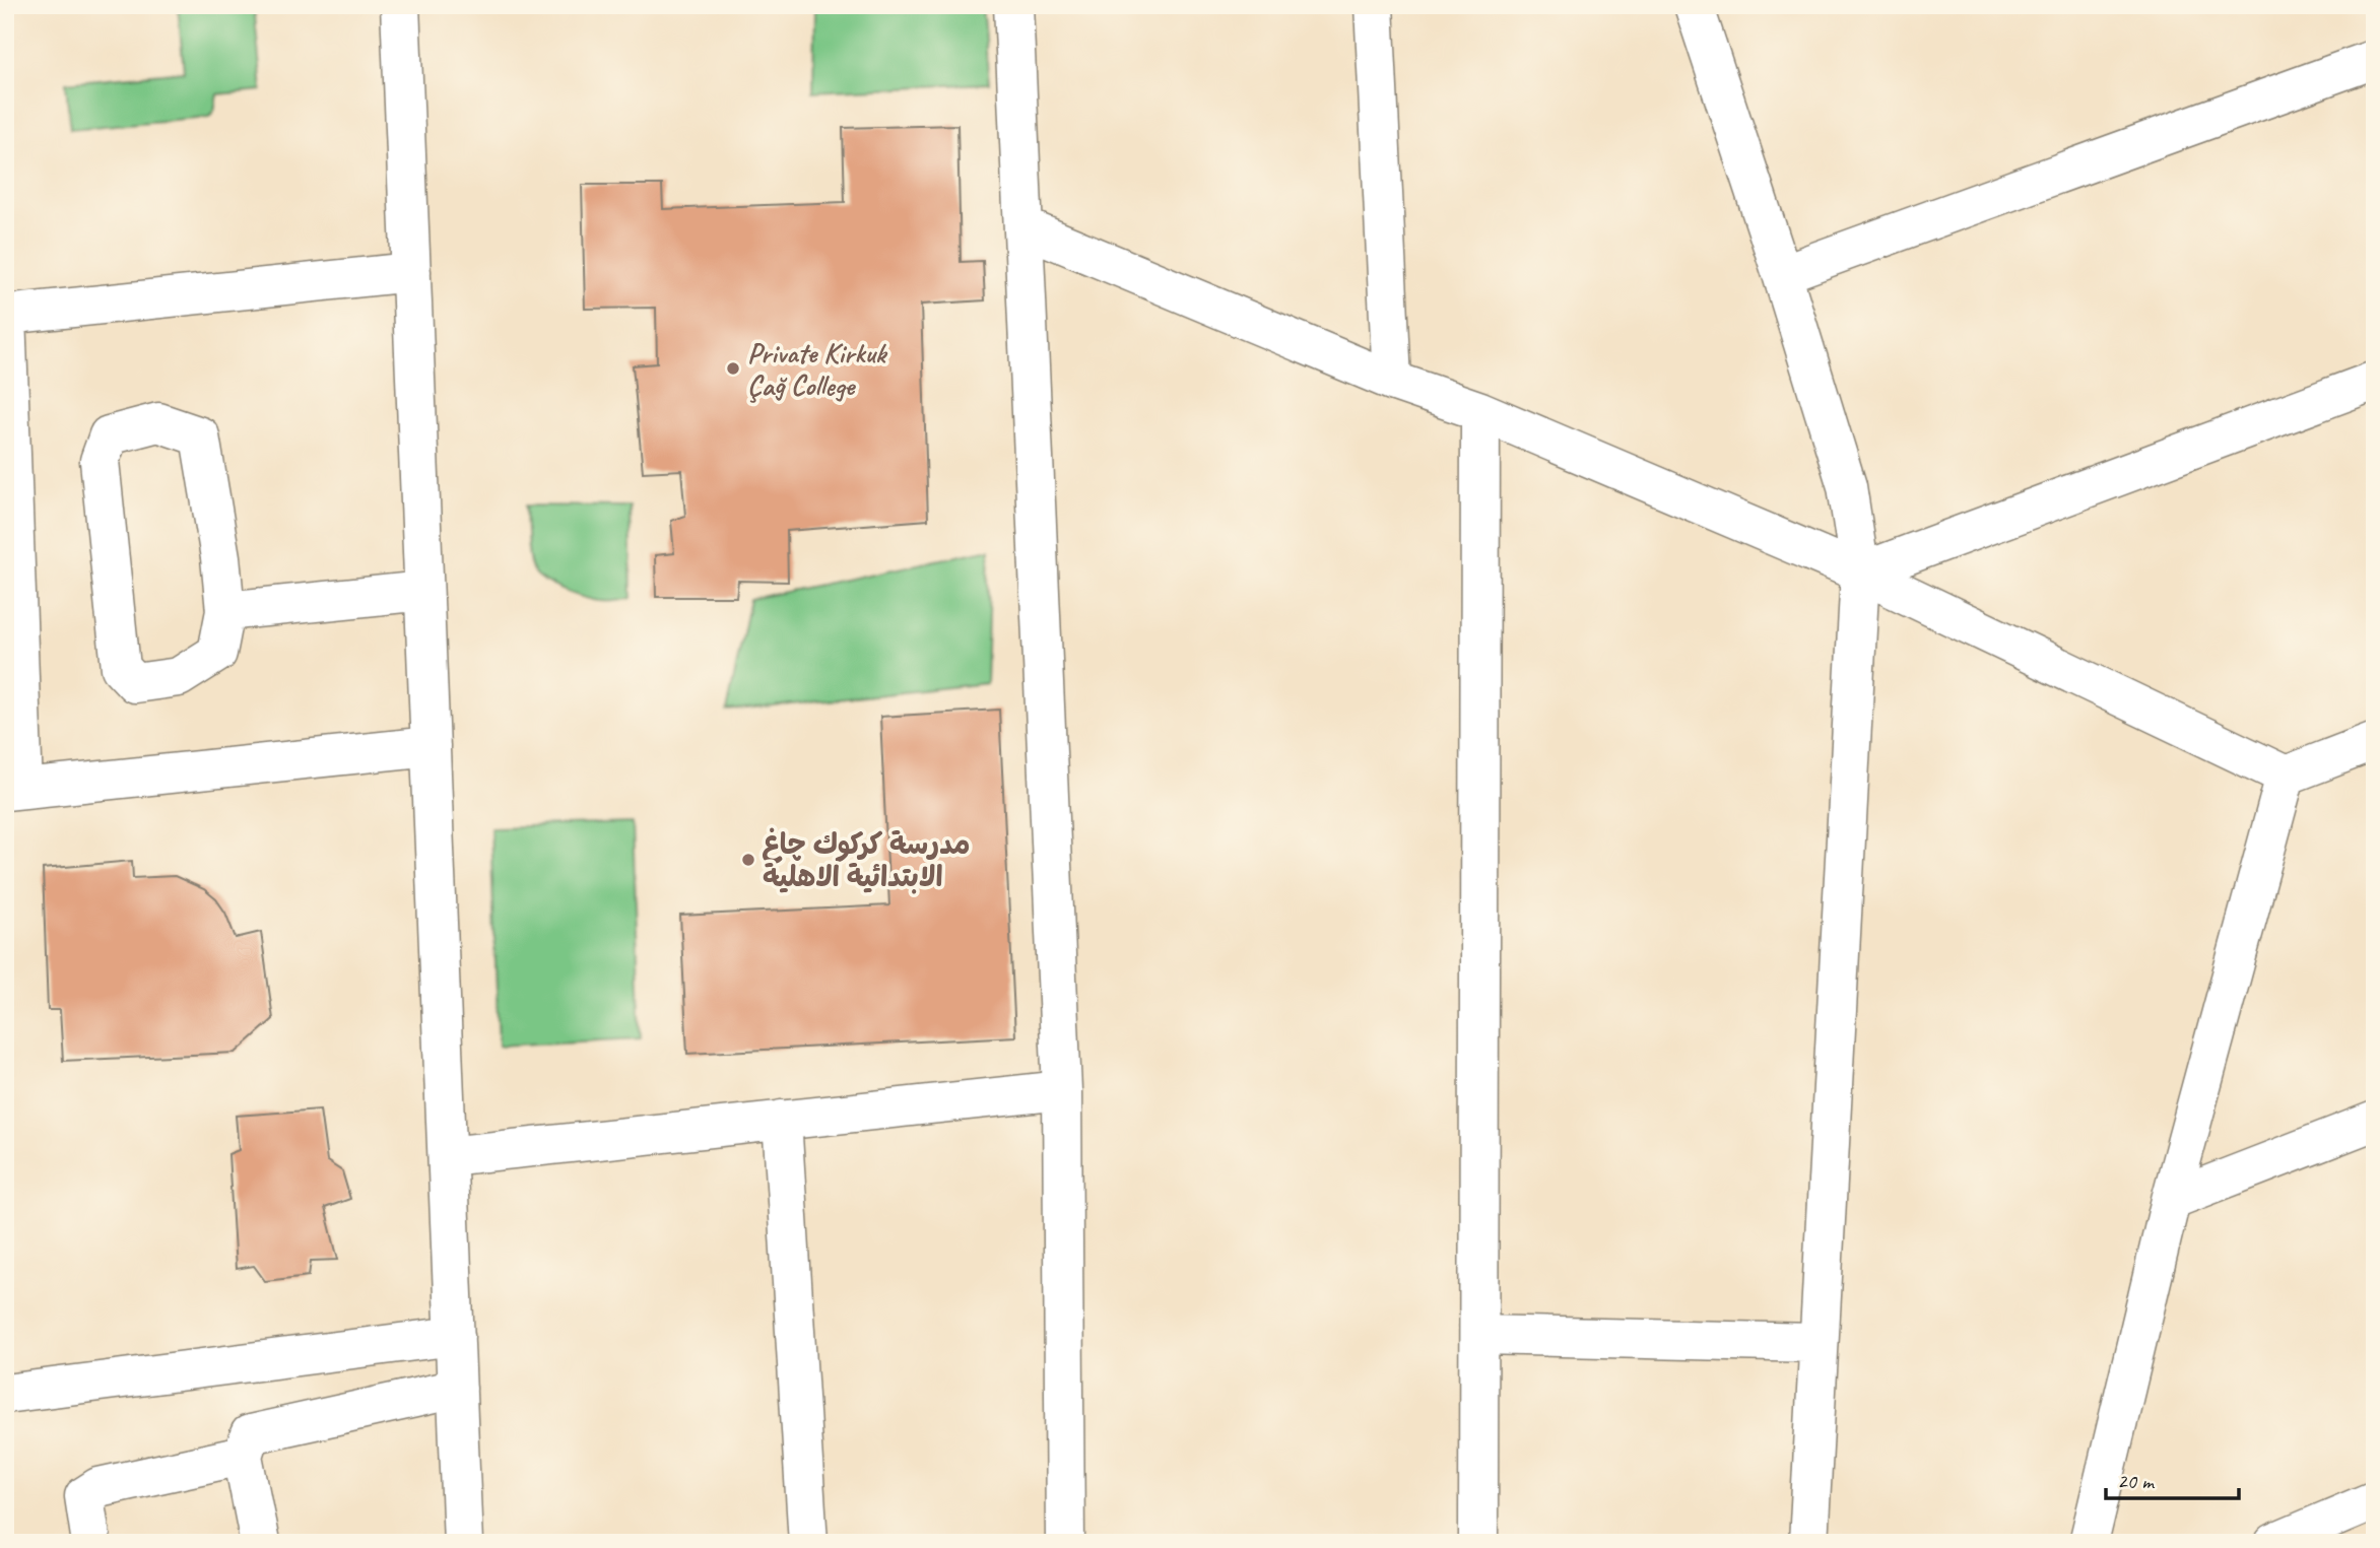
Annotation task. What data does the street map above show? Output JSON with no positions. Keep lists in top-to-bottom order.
{
  "places": ["Private Kirkuk Çağ College", "مدرسة كركوك چاغ الابتدائية الاهلية"],
  "scale_bar": "20 m"
}
